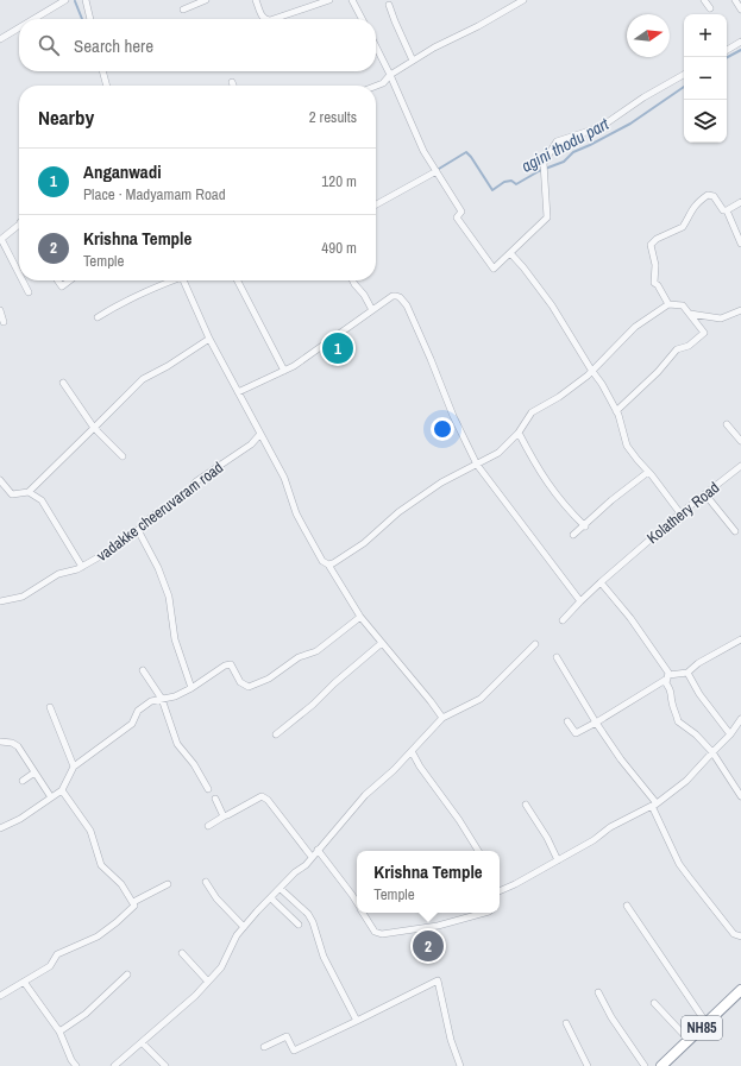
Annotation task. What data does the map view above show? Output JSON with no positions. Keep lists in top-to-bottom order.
{
  "streets": {
    "highway": ["NH85"],
    "street": ["vadakke cheeruvaram road", "Kolathery Road"]
  },
  "water": ["agini thodu part"],
  "north": "right",
  "page": {
    "map_buttons": ["+", "−"],
    "search": "Search here",
    "heading": ["Nearby", "2 results"],
    "list": [
      {
        "mark": "1",
        "name": "Anganwadi",
        "note": "Place · Madyamam Road",
        "value": "120 m"
      },
      {
        "mark": "2",
        "name": "Krishna Temple",
        "note": "Temple",
        "value": "490 m"
      }
    ],
    "pins": ["1", "2"],
    "popup": ["Krishna Temple", "Temple"]
  }
}
